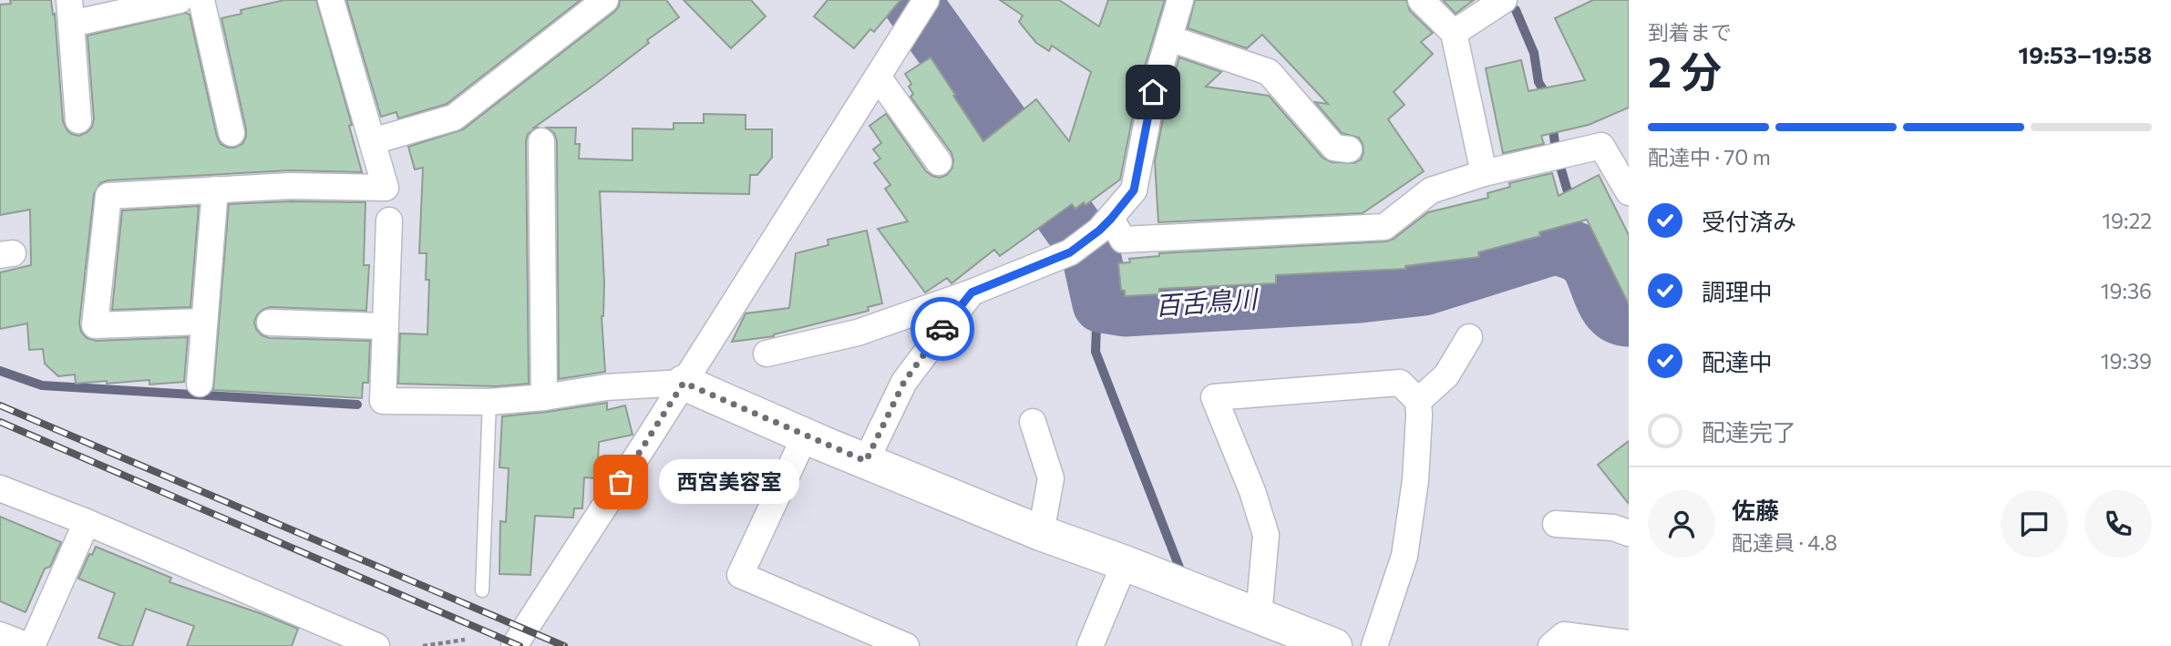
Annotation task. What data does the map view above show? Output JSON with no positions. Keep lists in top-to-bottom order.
{
  "water": ["百舌鳥川"],
  "places": ["西宮美容室"],
  "page": {
    "heading": ["2 分", "到着まで", "19:53–19:58"],
    "panel": ["佐藤", "配達員 · 4.8"],
    "bar": "配達中 · 70 m",
    "list": [
      ["受付済み", "19:22"],
      ["調理中", "19:36"],
      ["配達中", "19:39"],
      "配達完了"
    ],
    "bubble": "西宮美容室"
  }
}
